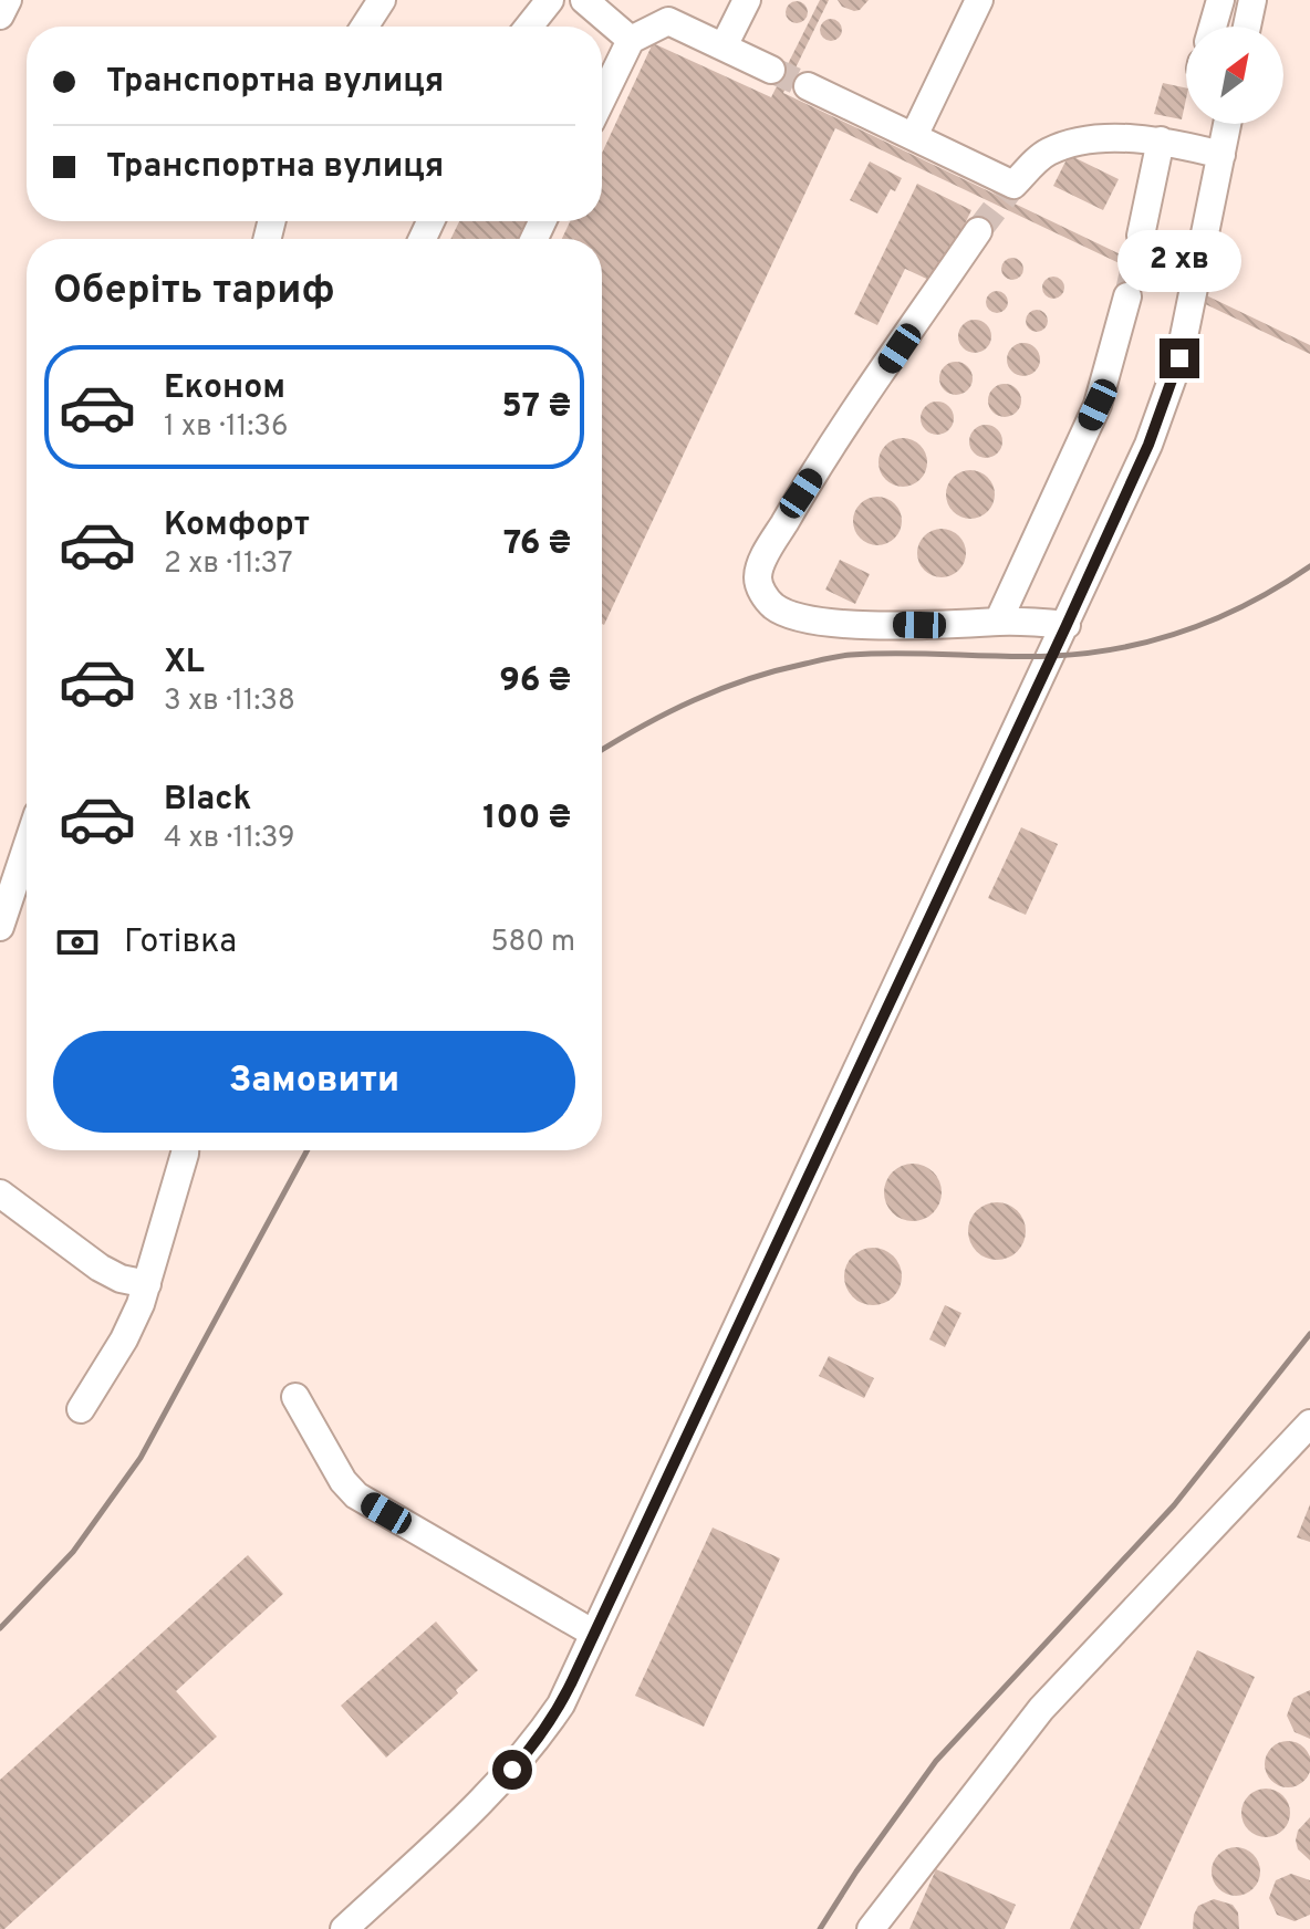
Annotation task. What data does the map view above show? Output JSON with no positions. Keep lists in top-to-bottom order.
{
  "north": "top right",
  "page": {
    "banner": ["Транспортна вулиця", "Транспортна вулиця"],
    "bubble": "2 хв",
    "heading": "Оберіть тариф",
    "list": [
      {
        "name": "Економ",
        "note": "1 хв · 11:36",
        "value": "57 ₴"
      },
      {
        "name": "Комфорт",
        "note": "2 хв · 11:37",
        "value": "76 ₴"
      },
      {
        "name": "XL",
        "note": "3 хв · 11:38",
        "value": "96 ₴"
      },
      {
        "name": "Black",
        "note": "4 хв · 11:39",
        "value": "100 ₴"
      }
    ],
    "pay": ["Готівка", "580 m"],
    "buttons": "Замовити"
  }
}
